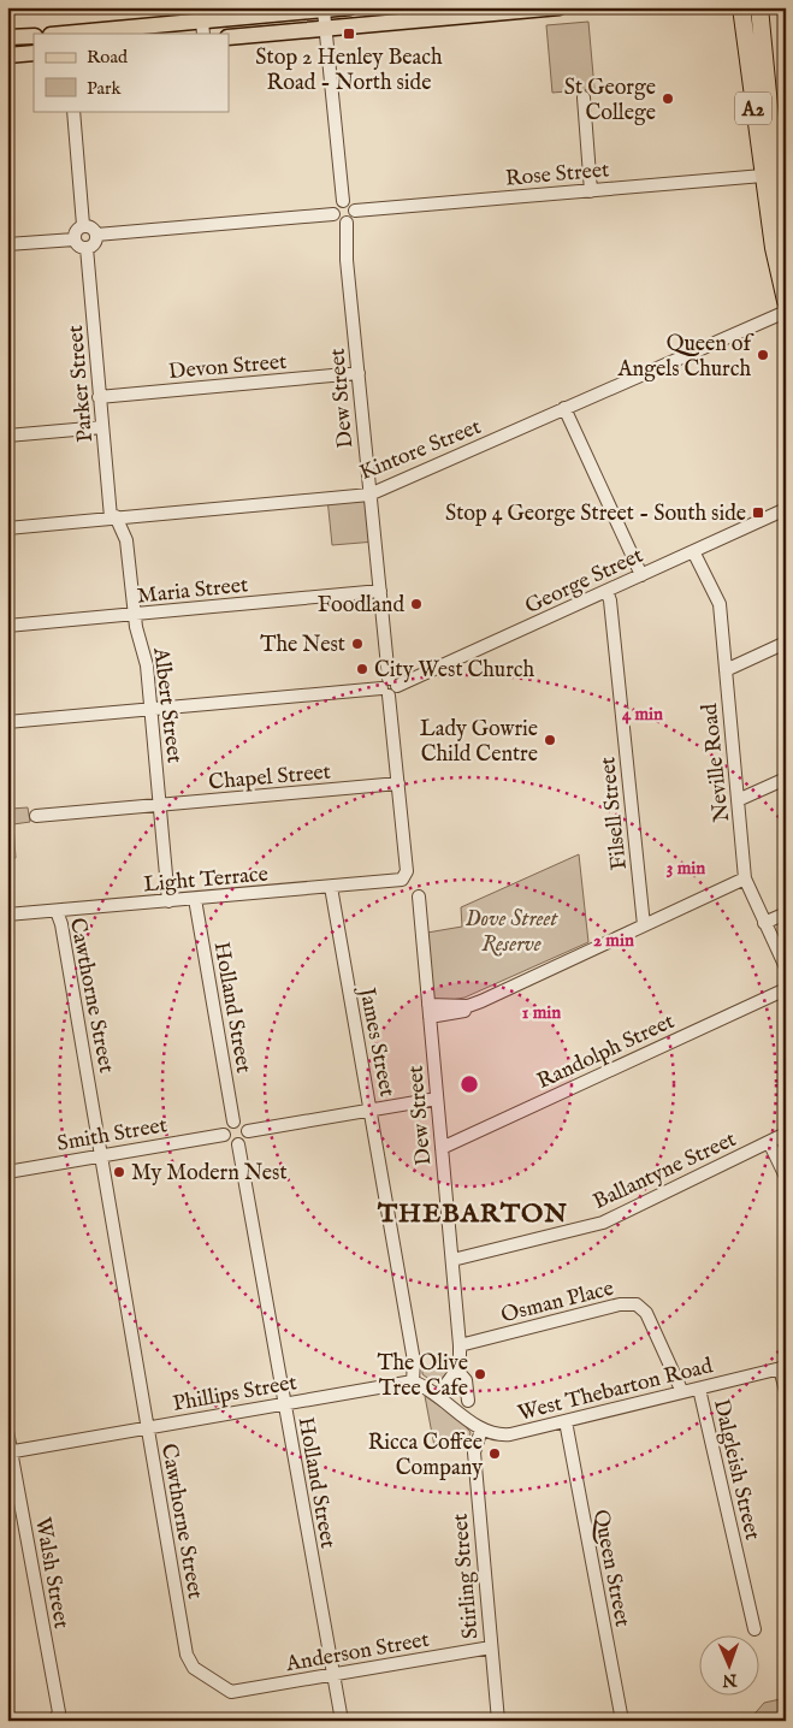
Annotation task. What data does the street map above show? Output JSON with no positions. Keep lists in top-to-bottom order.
{
  "streets": {
    "highway": ["A2"],
    "street": [
      "Rose Street",
      "Devon Street",
      "Parker Street",
      "Dew Street",
      "Kintore Street",
      "George Street",
      "Maria Street",
      "Albert Street",
      "Neville Road",
      "Chapel Street",
      "Filsell Street",
      "Light Terrace",
      "Cawthorne Street",
      "Holland Street",
      "James Street",
      "Randolph Street",
      "Smith Street",
      "Ballantyne Street",
      "Osman Place",
      "West Thebarton Road",
      "Phillips Street",
      "Dalgleish Street",
      "Queen Street",
      "Walsh Street",
      "Stirling Street",
      "Anderson Street"
    ]
  },
  "crossings": [
    ["A2", "Rose Street"],
    ["Rose Street", "Dew Street"],
    ["Devon Street", "Parker Street"],
    ["Devon Street", "Dew Street"],
    ["Parker Street", "Kintore Street"],
    ["Parker Street", "Albert Street"],
    ["Dew Street", "Kintore Street"],
    ["Dew Street", "George Street"],
    ["Dew Street", "Maria Street"],
    ["Dew Street", "Chapel Street"],
    ["Dew Street", "Light Terrace"],
    ["Dew Street", "Randolph Street"],
    ["Dew Street", "Ballantyne Street"],
    ["Dew Street", "Osman Place"],
    ["Kintore Street", "Albert Street"],
    ["George Street", "Albert Street"],
    ["George Street", "Neville Road"],
    ["George Street", "Filsell Street"],
    ["Maria Street", "Albert Street"],
    ["Albert Street", "Chapel Street"],
    ["Albert Street", "Light Terrace"],
    ["Light Terrace", "Cawthorne Street"],
    ["Light Terrace", "Holland Street"],
    ["Light Terrace", "James Street"],
    ["Cawthorne Street", "Smith Street"],
    ["Cawthorne Street", "Phillips Street"],
    ["Cawthorne Street", "Anderson Street"],
    ["Holland Street", "Smith Street"],
    ["Holland Street", "Phillips Street"],
    ["Holland Street", "Anderson Street"],
    ["James Street", "Phillips Street"],
    ["Osman Place", "West Thebarton Road"],
    ["West Thebarton Road", "Dalgleish Street"],
    ["West Thebarton Road", "Queen Street"],
    ["West Thebarton Road", "Stirling Street"],
    ["Phillips Street", "Walsh Street"],
    ["Stirling Street", "Anderson Street"]
  ],
  "districts": ["THEBARTON"],
  "parks": ["Dove Street Reserve"],
  "places": {
    "transit": ["Stop 2 Henley Beach Road - North side", "Stop 4 George Street - South side"],
    "other": [
      "St George College",
      "Queen of Angels Church",
      "Foodland",
      "The Nest",
      "City West Church",
      "Lady Gowrie Child Centre",
      "My Modern Nest",
      "The Olive Tree Cafe",
      "Ricca Coffee Company"
    ]
  },
  "legend": ["Road", "Park"],
  "north": "bottom",
  "rings": [
    "4 min",
    "3 min",
    "2 min",
    "1 min"
  ]
}
